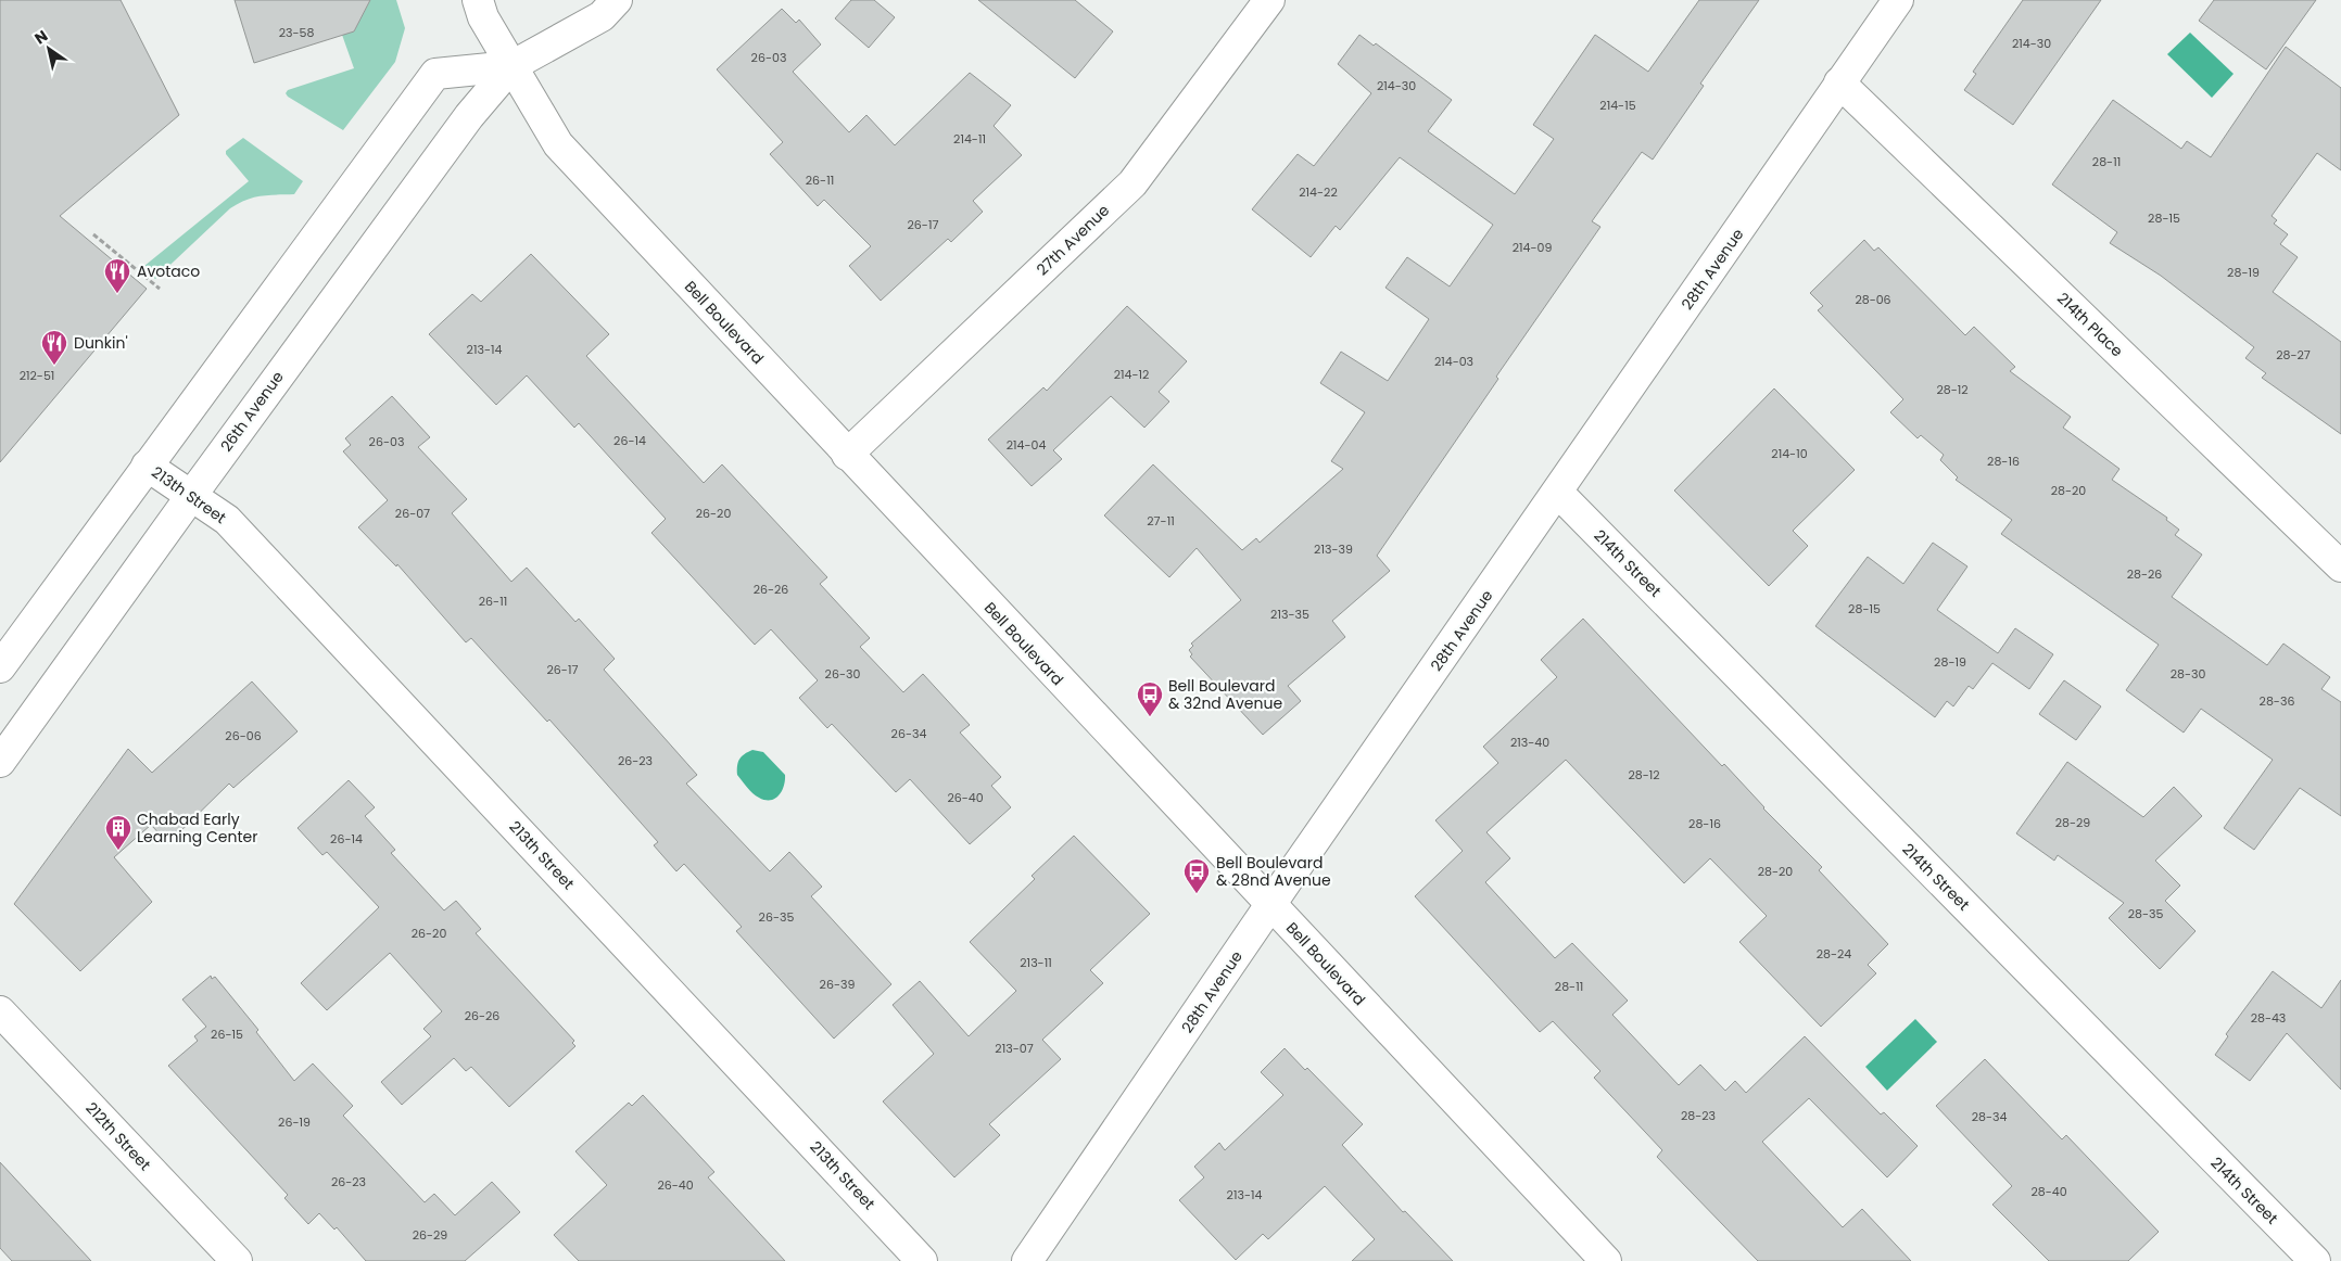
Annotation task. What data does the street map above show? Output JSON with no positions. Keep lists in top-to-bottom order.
{
  "streets": {
    "street": [
      "27th Avenue",
      "28th Avenue",
      "Bell Boulevard",
      "214th Place",
      "26th Avenue",
      "213th Street",
      "214th Street",
      "212th Street"
    ]
  },
  "crossings": [
    ["27th Avenue", "Bell Boulevard"],
    ["28th Avenue", "Bell Boulevard"],
    ["28th Avenue", "214th Place"],
    ["28th Avenue", "214th Street"],
    ["Bell Boulevard", "26th Avenue"],
    ["26th Avenue", "213th Street"]
  ],
  "places": {
    "restaurant": ["Avotaco", "Dunkin'"],
    "bus stop": ["Bell Boulevard & 32nd Avenue", "Bell Boulevard & 28nd Avenue"],
    "building": ["Chabad Early Learning Center"]
  },
  "house_numbers": [
    "23-58",
    "214-30",
    "26-03",
    "214-30",
    "214-15",
    "214-11",
    "28-11",
    "26-11",
    "214-22",
    "28-15",
    "26-17",
    "214-09",
    "28-19",
    "28-06",
    "213-14",
    "28-27",
    "214-03",
    "214-12",
    "212-51",
    "28-12",
    "26-14",
    "26-03",
    "214-04",
    "214-10",
    "28-16",
    "28-20",
    "26-07",
    "26-20",
    "27-11",
    "213-39",
    "28-26",
    "26-26",
    "26-11",
    "28-15",
    "213-35",
    "28-19",
    "26-17",
    "26-30",
    "28-30",
    "28-36",
    "26-34",
    "26-06",
    "213-40",
    "26-23",
    "28-12",
    "26-40",
    "28-29",
    "28-16",
    "26-14",
    "28-20",
    "28-35",
    "26-35",
    "26-20",
    "28-24",
    "213-11",
    "26-39",
    "28-11",
    "26-26",
    "28-43",
    "26-15",
    "213-07",
    "28-23",
    "28-34",
    "26-19",
    "26-23",
    "26-40",
    "28-40",
    "213-14",
    "26-29"
  ],
  "north": "top left"
}
